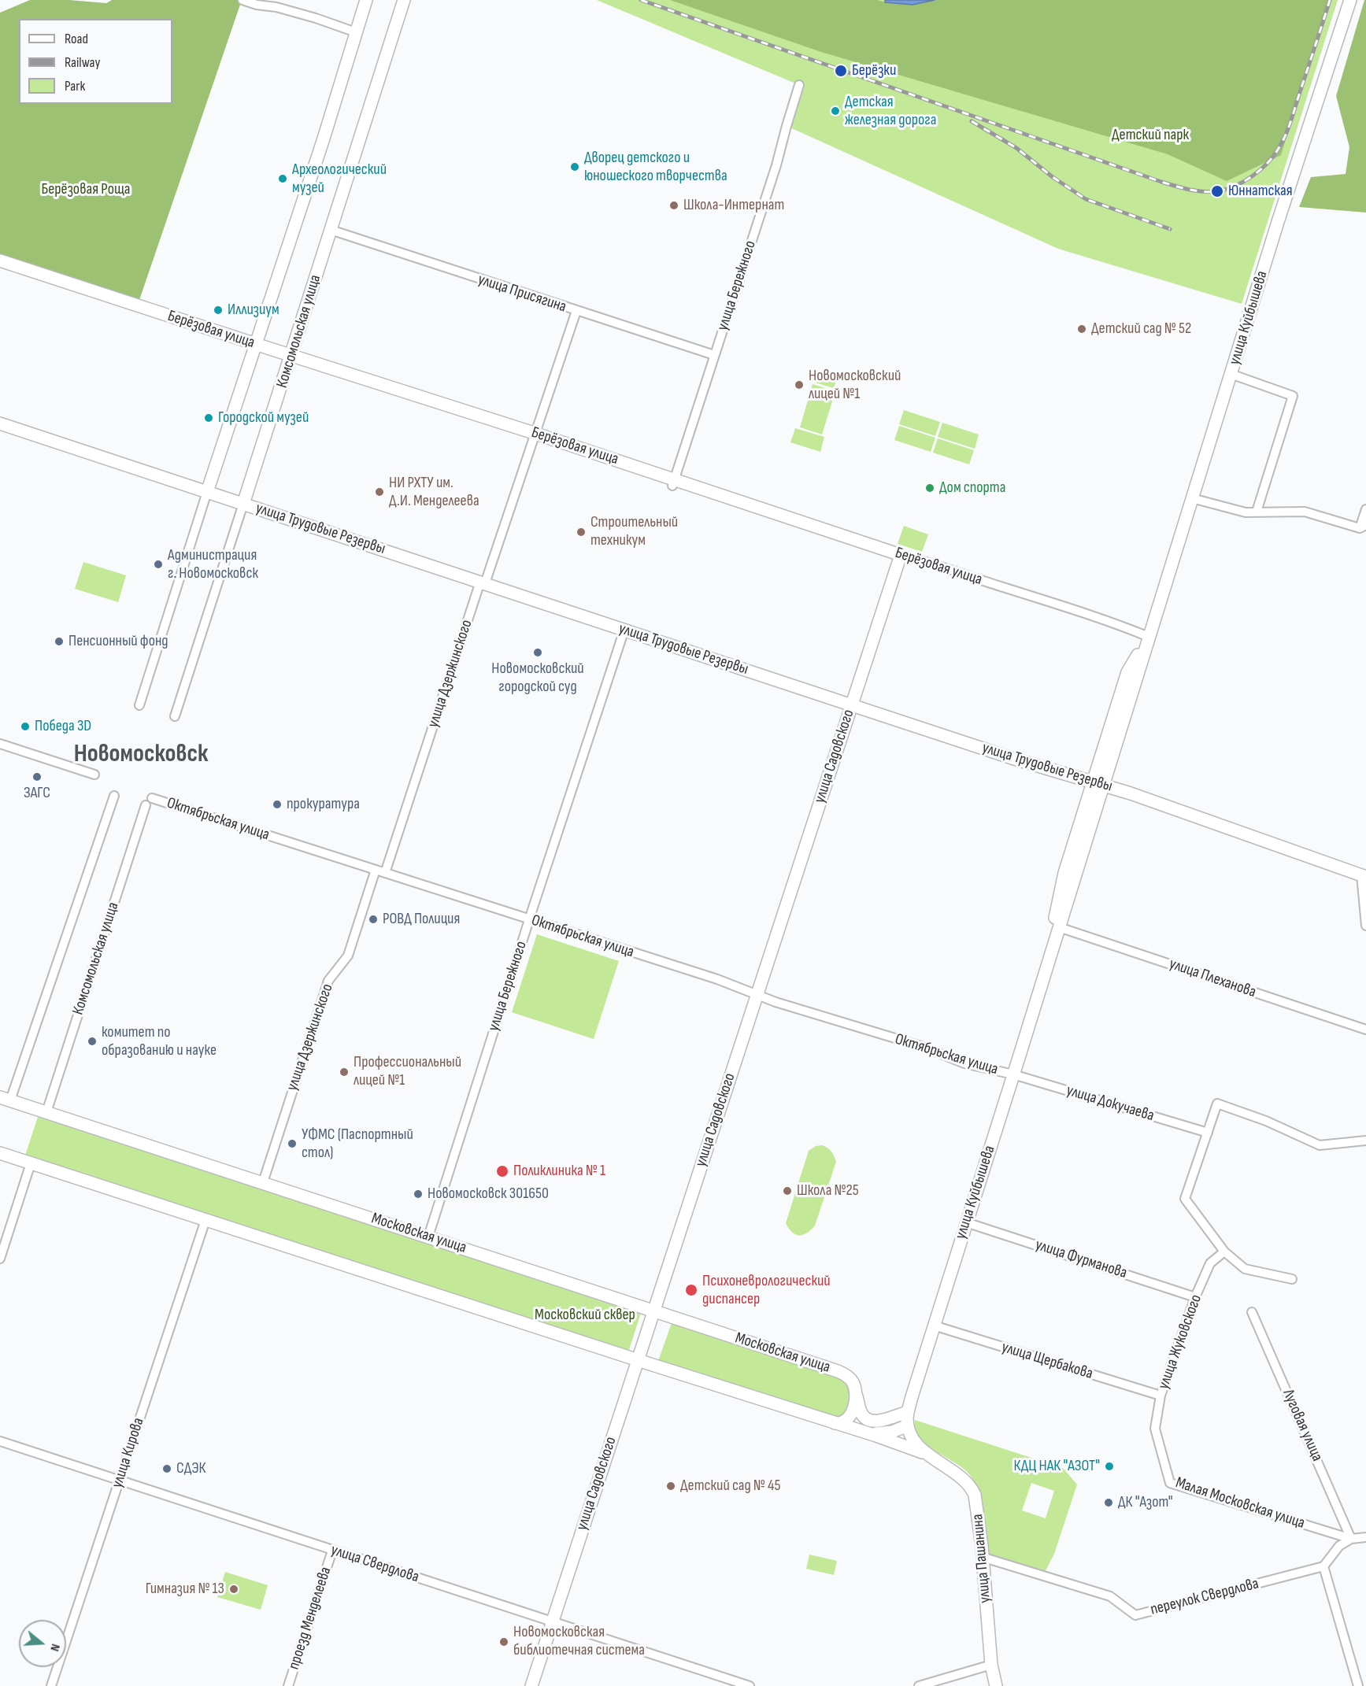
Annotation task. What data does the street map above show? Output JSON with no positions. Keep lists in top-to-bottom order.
{
  "streets": {
    "main road": [
      "улица Куйбышева",
      "Берёзовая улица",
      "Комсомольская улица",
      "улица Трудовые Резервы",
      "улица Садовского",
      "Московская улица",
      "улица Пашанина"
    ],
    "street": [
      "улица Бережного",
      "улица Присягина",
      "улица Дзержинского",
      "Октябрьская улица",
      "улица Плеханова",
      "улица Докучаева",
      "улица Фурманова",
      "улица Жуковского",
      "улица Щербакова",
      "Луговая улица",
      "улица Кирова",
      "Малая Московская улица",
      "улица Свердлова",
      "переулок Свердлова",
      "проезд Менделеева"
    ]
  },
  "crossings": [
    ["улица Бережного", "улица Присягина"],
    ["улица Бережного", "Берёзовая улица"],
    ["улица Бережного", "улица Трудовые Резервы"],
    ["улица Бережного", "Октябрьская улица"],
    ["улица Бережного", "Московская улица"],
    ["улица Присягина", "Комсомольская улица"],
    ["улица Присягина", "улица Дзержинского"],
    ["улица Куйбышева", "Берёзовая улица"],
    ["улица Куйбышева", "улица Трудовые Резервы"],
    ["улица Куйбышева", "Октябрьская улица"],
    ["улица Куйбышева", "улица Плеханова"],
    ["улица Куйбышева", "улица Докучаева"],
    ["улица Куйбышева", "улица Фурманова"],
    ["улица Куйбышева", "улица Щербакова"],
    ["улица Куйбышева", "улица Пашанина"],
    ["Берёзовая улица", "Комсомольская улица"],
    ["Берёзовая улица", "улица Дзержинского"],
    ["Берёзовая улица", "улица Садовского"],
    ["Комсомольская улица", "улица Трудовые Резервы"],
    ["Комсомольская улица", "Московская улица"],
    ["улица Трудовые Резервы", "улица Дзержинского"],
    ["улица Трудовые Резервы", "улица Садовского"],
    ["улица Дзержинского", "Октябрьская улица"],
    ["улица Дзержинского", "Московская улица"],
    ["улица Садовского", "Октябрьская улица"],
    ["улица Садовского", "Московская улица"],
    ["улица Садовского", "улица Свердлова"],
    ["Октябрьская улица", "улица Докучаева"],
    ["улица Фурманова", "улица Жуковского"],
    ["улица Жуковского", "улица Щербакова"],
    ["улица Жуковского", "Малая Московская улица"],
    ["Луговая улица", "Малая Московская улица"],
    ["улица Кирова", "улица Свердлова"],
    ["улица Пашанина", "переулок Свердлова"],
    ["улица Свердлова", "проезд Менделеева"]
  ],
  "districts": ["Новомосковск"],
  "parks": ["Детский парк", "Берёзовая Роща", "Московский сквер"],
  "places": [
    "Берёзки",
    "Детская железная дорога",
    "Дворец детского и юношеского творчества",
    "Археологический музей",
    "Юннатская",
    "Школа-Интернат",
    "Иллизиум",
    "Детский сад № 52",
    "Новомосковский лицей №1",
    "Городской музей",
    "Дом спорта",
    "НИ РХТУ им. Д.И. Менделеева",
    "Строительный техникум",
    "Администрация г. Новомосковск",
    "Пенсионный фонд",
    "Новомосковский городской суд",
    "Победа 3D",
    "ЗАГС",
    "прокуратура",
    "РОВД Полиция",
    "комитет по образованию и науке",
    "Профессиональный лицей №1",
    "УФМС (Паспортный стол)",
    "Поликлиника № 1",
    "Школа №25",
    "Новомосковск 301650",
    "Психоневрологический диспансер",
    "КДЦ НАК \"АЗОТ\"",
    "СДЭК",
    "Детский сад № 45",
    "ДК \"Азот\"",
    "Гимназия № 13",
    "Новомосковская библиотечная система"
  ],
  "legend": ["Road", "Railway", "Park"],
  "north": "right"
}
